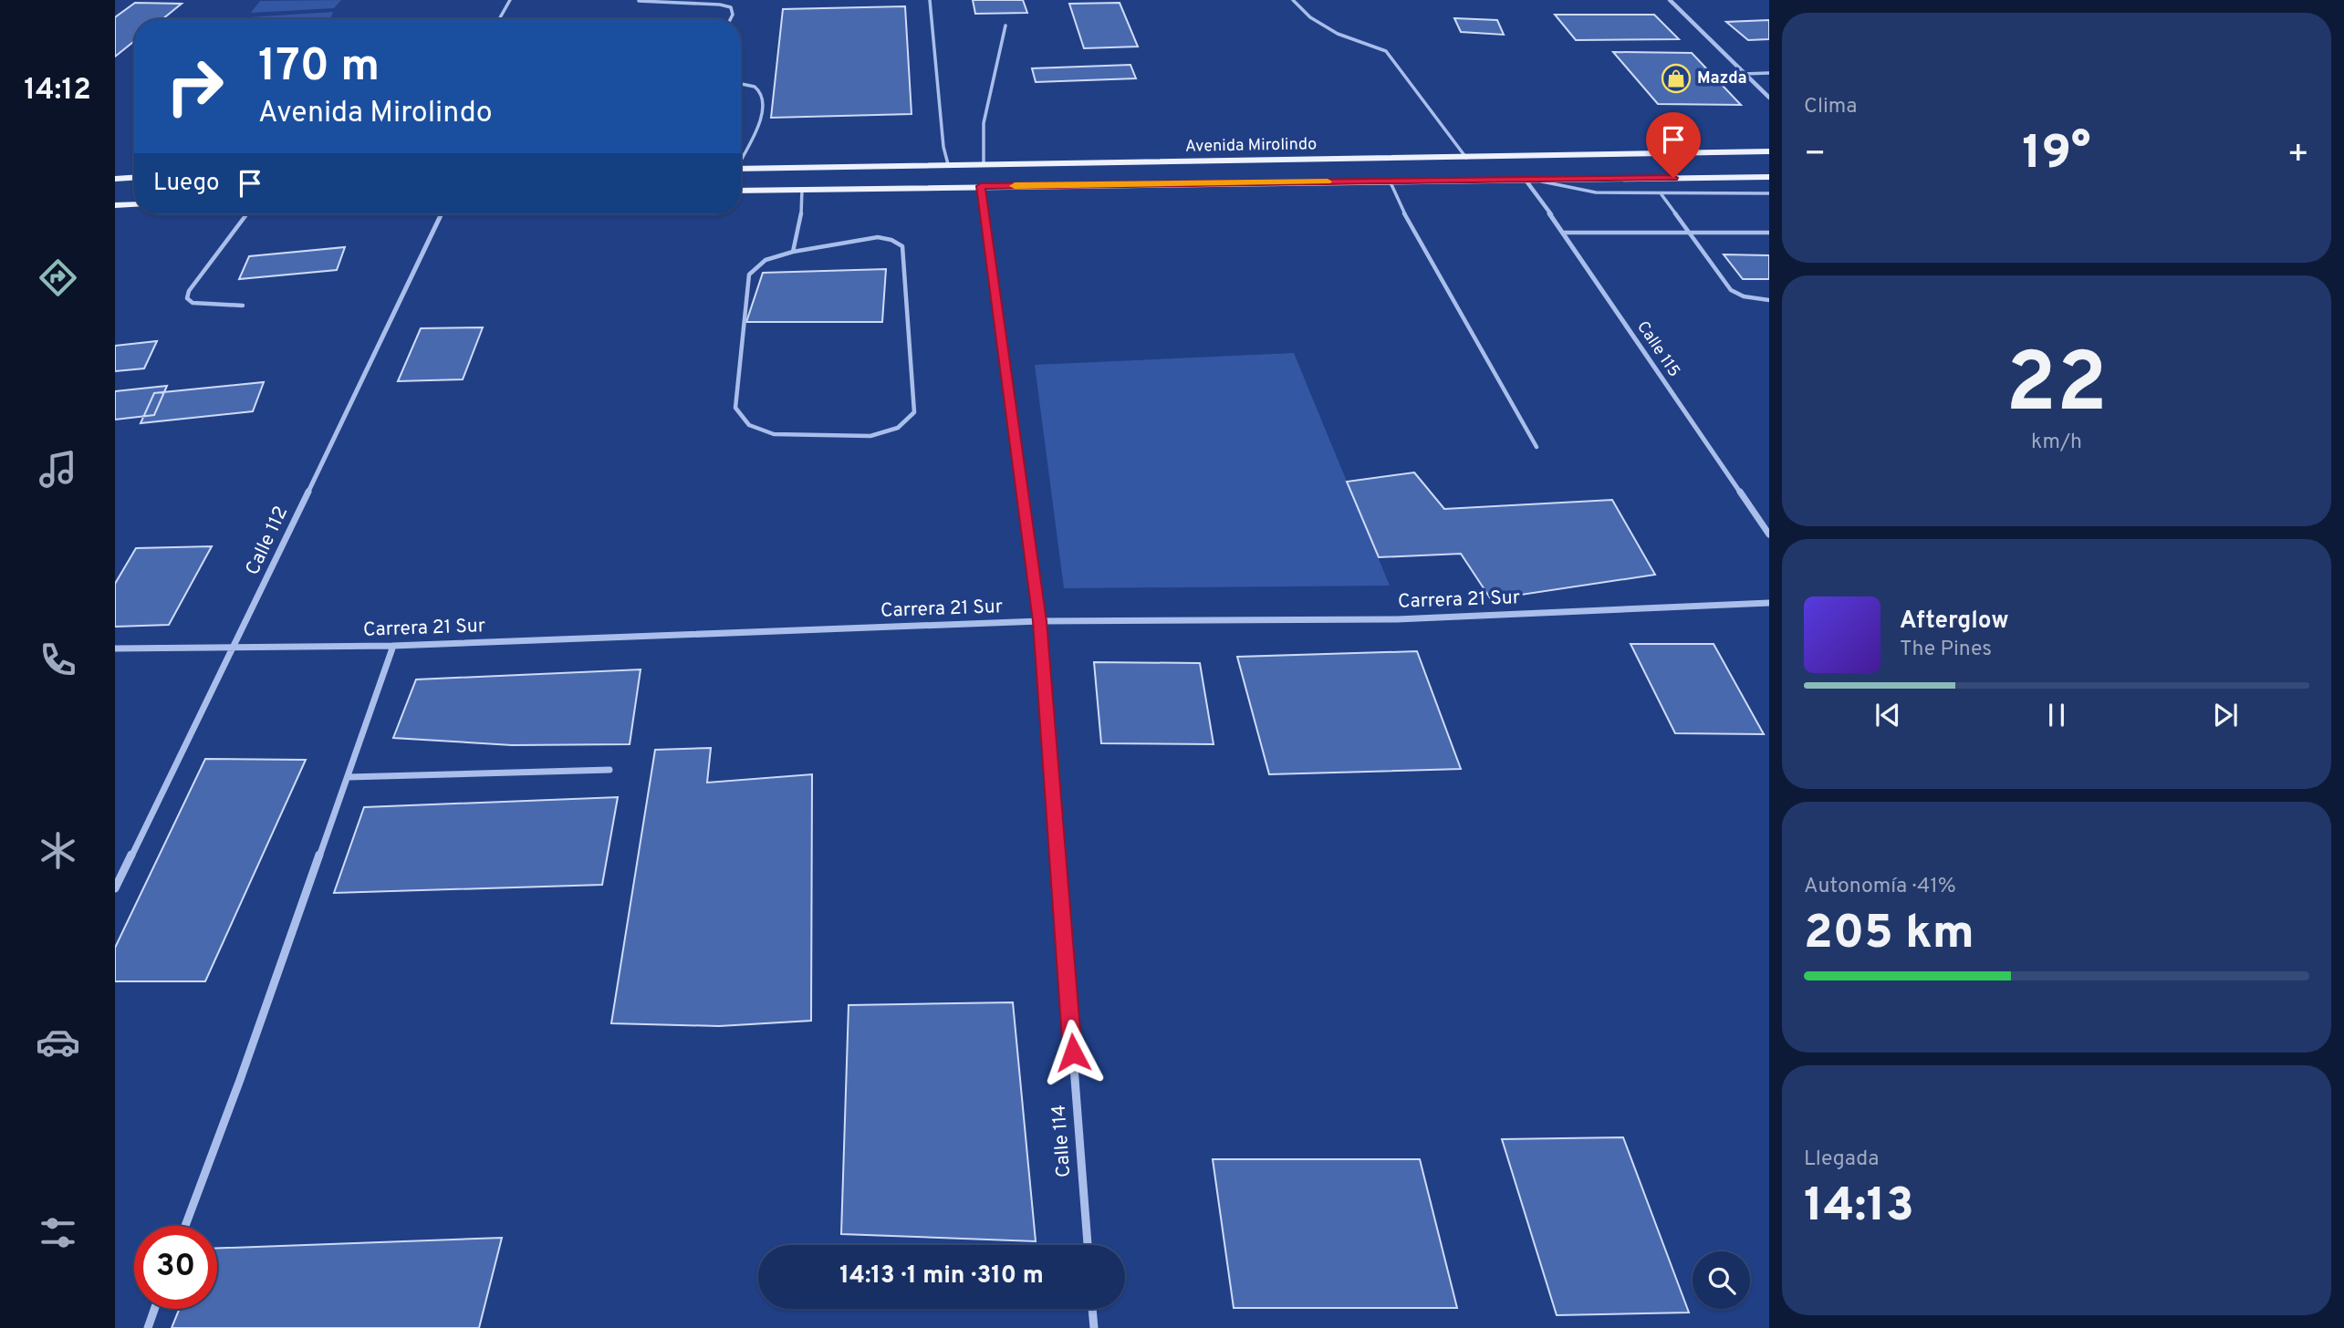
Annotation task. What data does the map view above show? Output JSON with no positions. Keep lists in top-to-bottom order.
{
  "streets": {
    "main road": ["Avenida Mirolindo"],
    "street": [
      "Calle 115",
      "Calle 112",
      "Carrera 21 Sur",
      "Calle 114"
    ]
  },
  "crossings": [
    ["Avenida Mirolindo", "Calle 115"],
    ["Avenida Mirolindo", "Calle 114"],
    ["Calle 112", "Carrera 21 Sur"],
    ["Carrera 21 Sur", "Calle 114"]
  ],
  "places": {
    "shop": ["Mazda"]
  },
  "page": {
    "tabs": "14:12",
    "tile": [
      "Clima",
      ["22", "km/h"],
      ["Autonomía · 41%", "205 km"],
      ["Llegada", "14:13"]
    ],
    "turn": ["170 m", "Avenida Mirolindo"],
    "heat": ["−", "19°", "+"],
    "then": "Luego",
    "song": ["Afterglow", "The Pines"],
    "limit": "30",
    "trip": "14:13 · 1 min · 310 m"
  }
}
